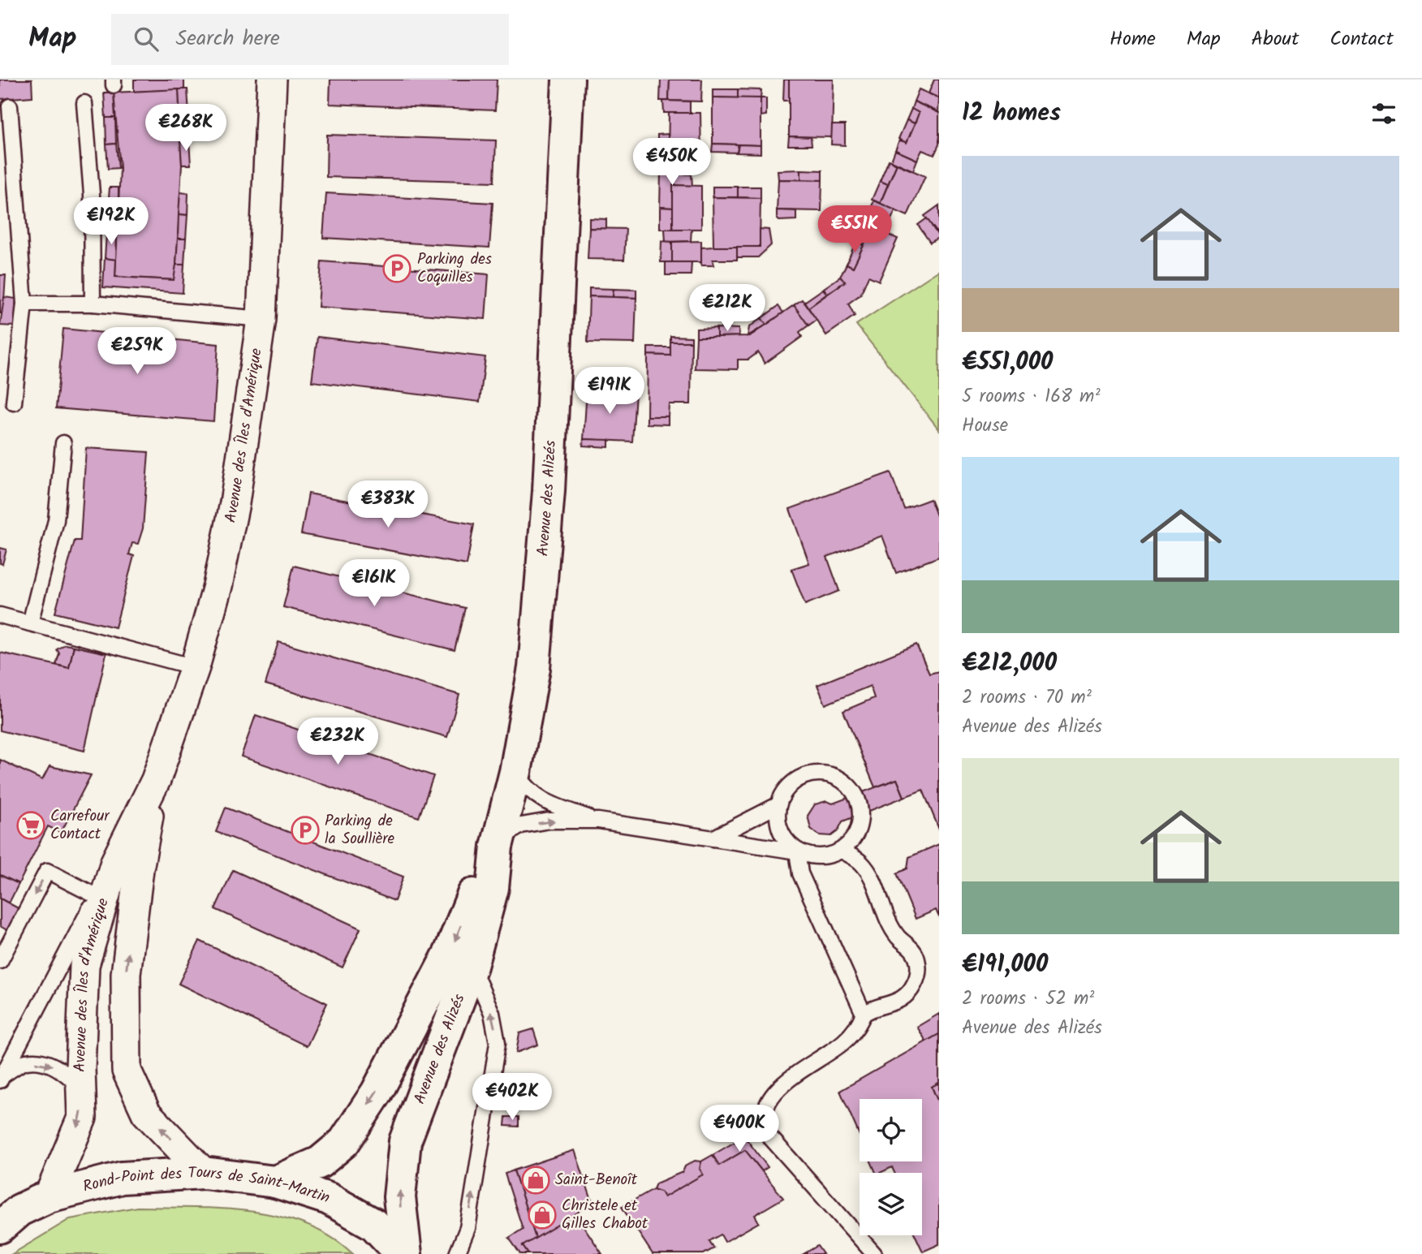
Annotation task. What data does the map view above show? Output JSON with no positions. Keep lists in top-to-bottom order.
{
  "streets": {
    "street": ["Avenue des Îles d'Amérique", "Avenue des Alizés", "Rond-Point des Tours de Saint-Martin"]
  },
  "crossings": [
    ["Avenue des Îles d'Amérique", "Rond-Point des Tours de Saint-Martin"],
    ["Avenue des Alizés", "Rond-Point des Tours de Saint-Martin"]
  ],
  "places": {
    "parking": ["Parking des Coquilles", "Parking de la Soullière"],
    "supermarket": ["Carrefour Contact"],
    "shop": ["Saint-Benoît", "Christele et Gilles Chabot"]
  },
  "page": {
    "header": "Map",
    "search": "Search here",
    "nav": [
      "Home",
      "Map",
      "About",
      "Contact"
    ],
    "heading": "12 homes",
    "price": [
      "€268K",
      "€450K",
      "€192K",
      "€551K",
      "€212K",
      "€259K",
      "€191K",
      "€383K",
      "€161K",
      "€232K",
      "€402K",
      "€400K"
    ],
    "list": [
      {
        "name": "€551,000",
        "note": "5 rooms · 168 m² · House"
      },
      {
        "name": "€212,000",
        "note": "2 rooms · 70 m² · Avenue des Alizés"
      },
      {
        "name": "€191,000",
        "note": "2 rooms · 52 m² · Avenue des Alizés"
      }
    ]
  }
}
